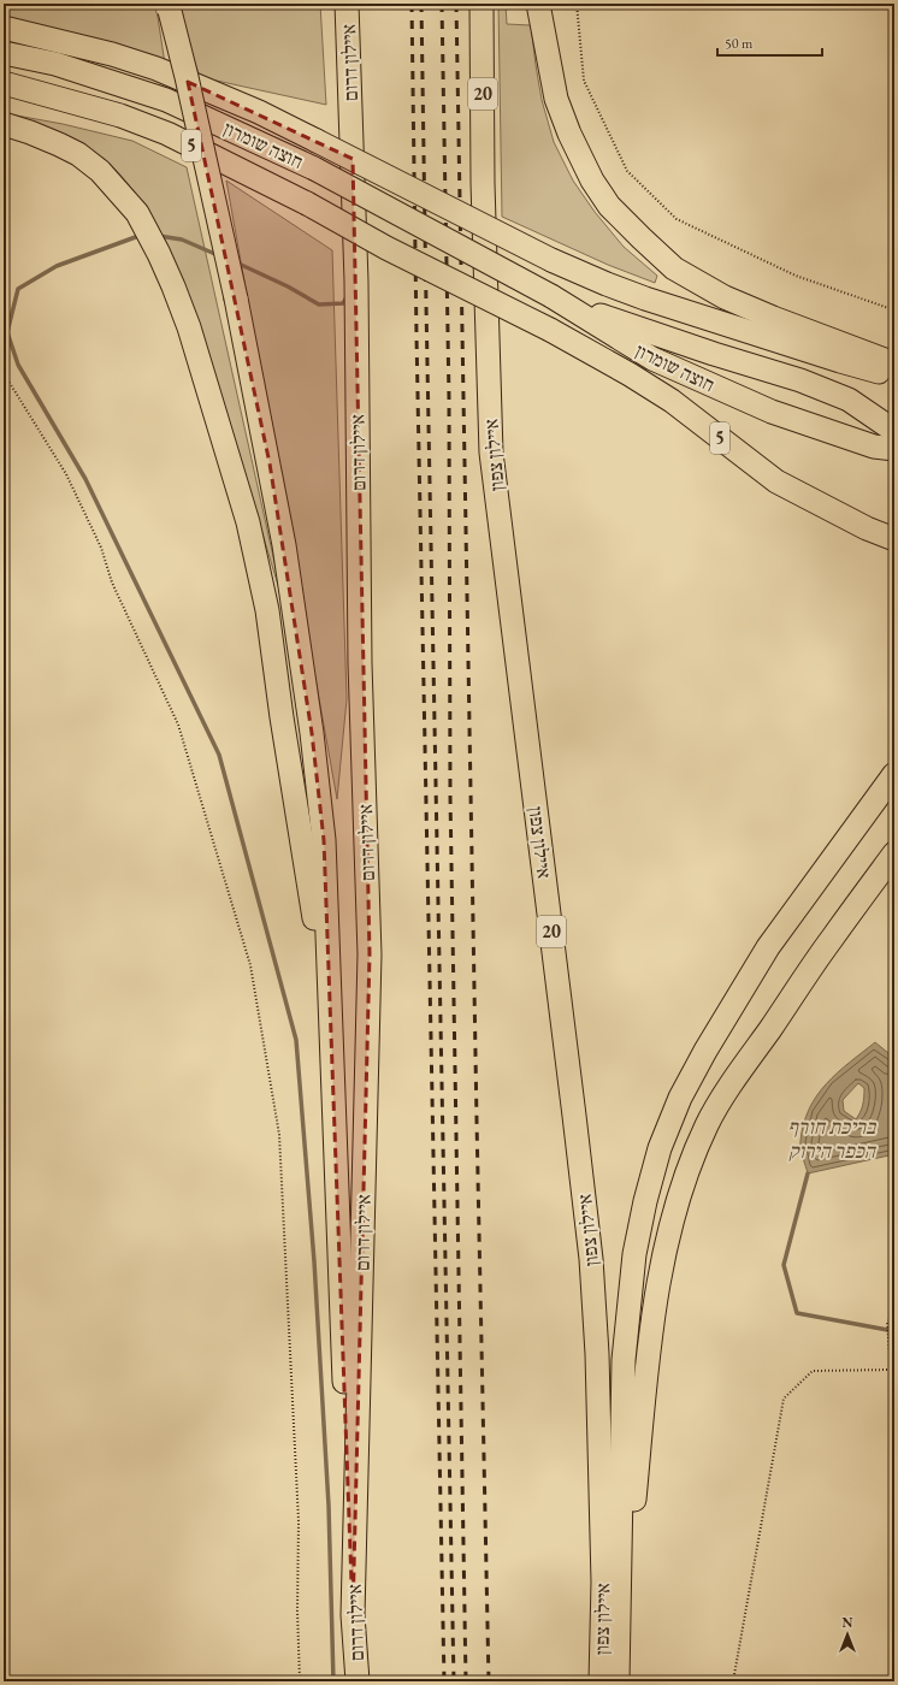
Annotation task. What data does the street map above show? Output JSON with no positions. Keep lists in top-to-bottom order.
{
  "streets": {
    "highway": [
      "איילון דרום",
      "20",
      "חוצה שומרון",
      "5",
      "איילון צפון"
    ]
  },
  "water": ["בריכת חורף הכפר הירוק"],
  "scale_bar": "50 m",
  "north": "top"
}
